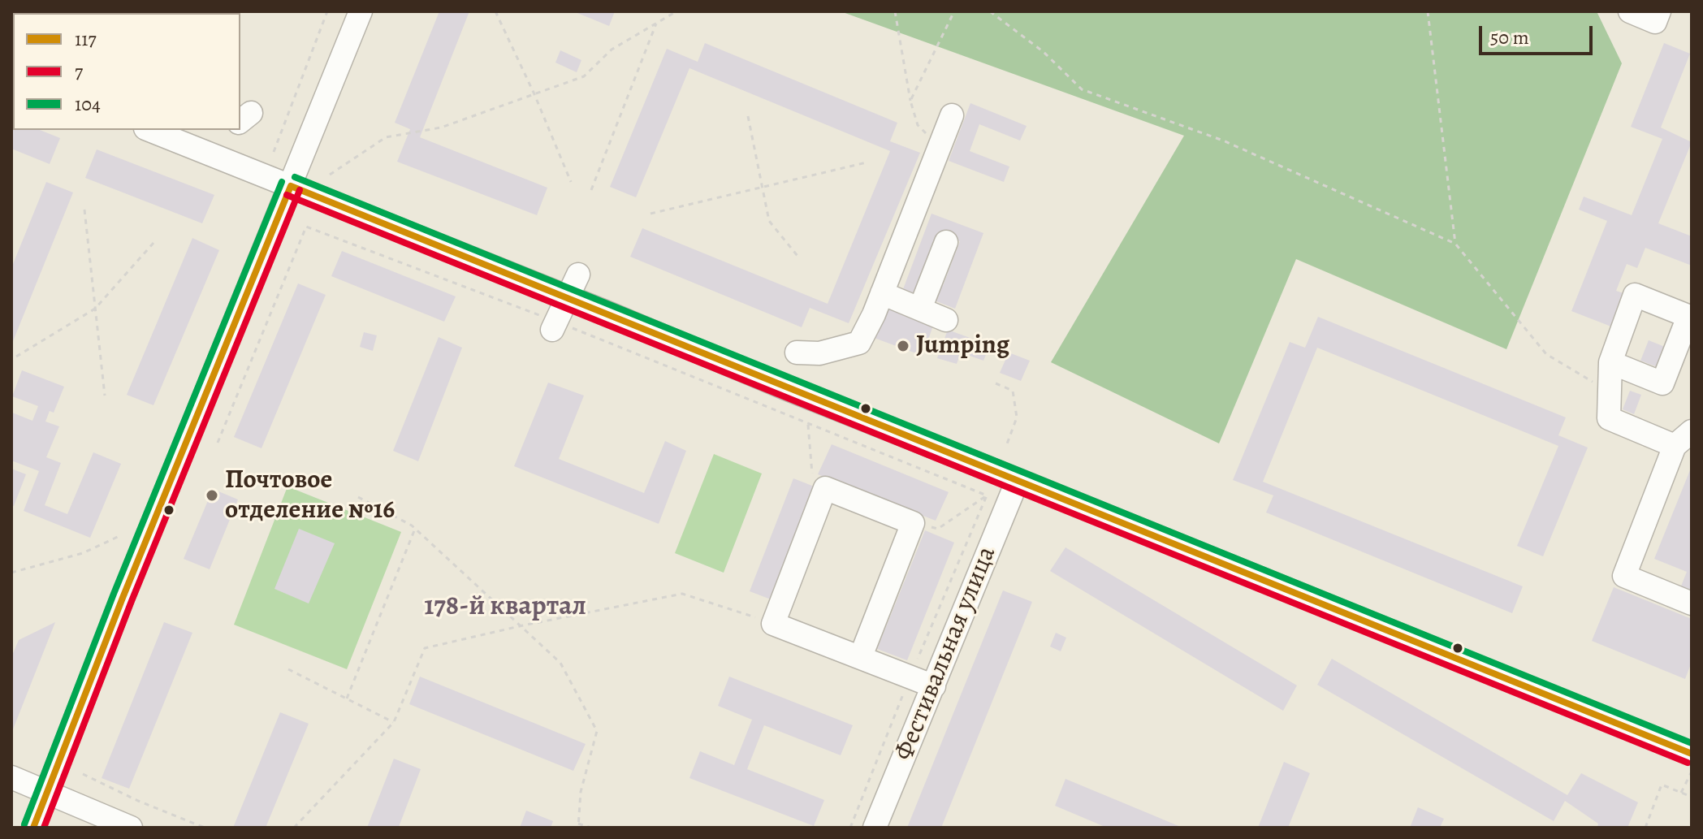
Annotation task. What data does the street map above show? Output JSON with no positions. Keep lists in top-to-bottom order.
{
  "streets": {
    "street": ["Фестивальная улица"]
  },
  "districts": ["178-й квартал"],
  "places": ["Jumping", "Почтовое отделение №16"],
  "lines": ["transit line 104", "transit line 117", "transit line 7"],
  "legend": ["117", "7", "104"],
  "scale_bar": "50 m"
}
